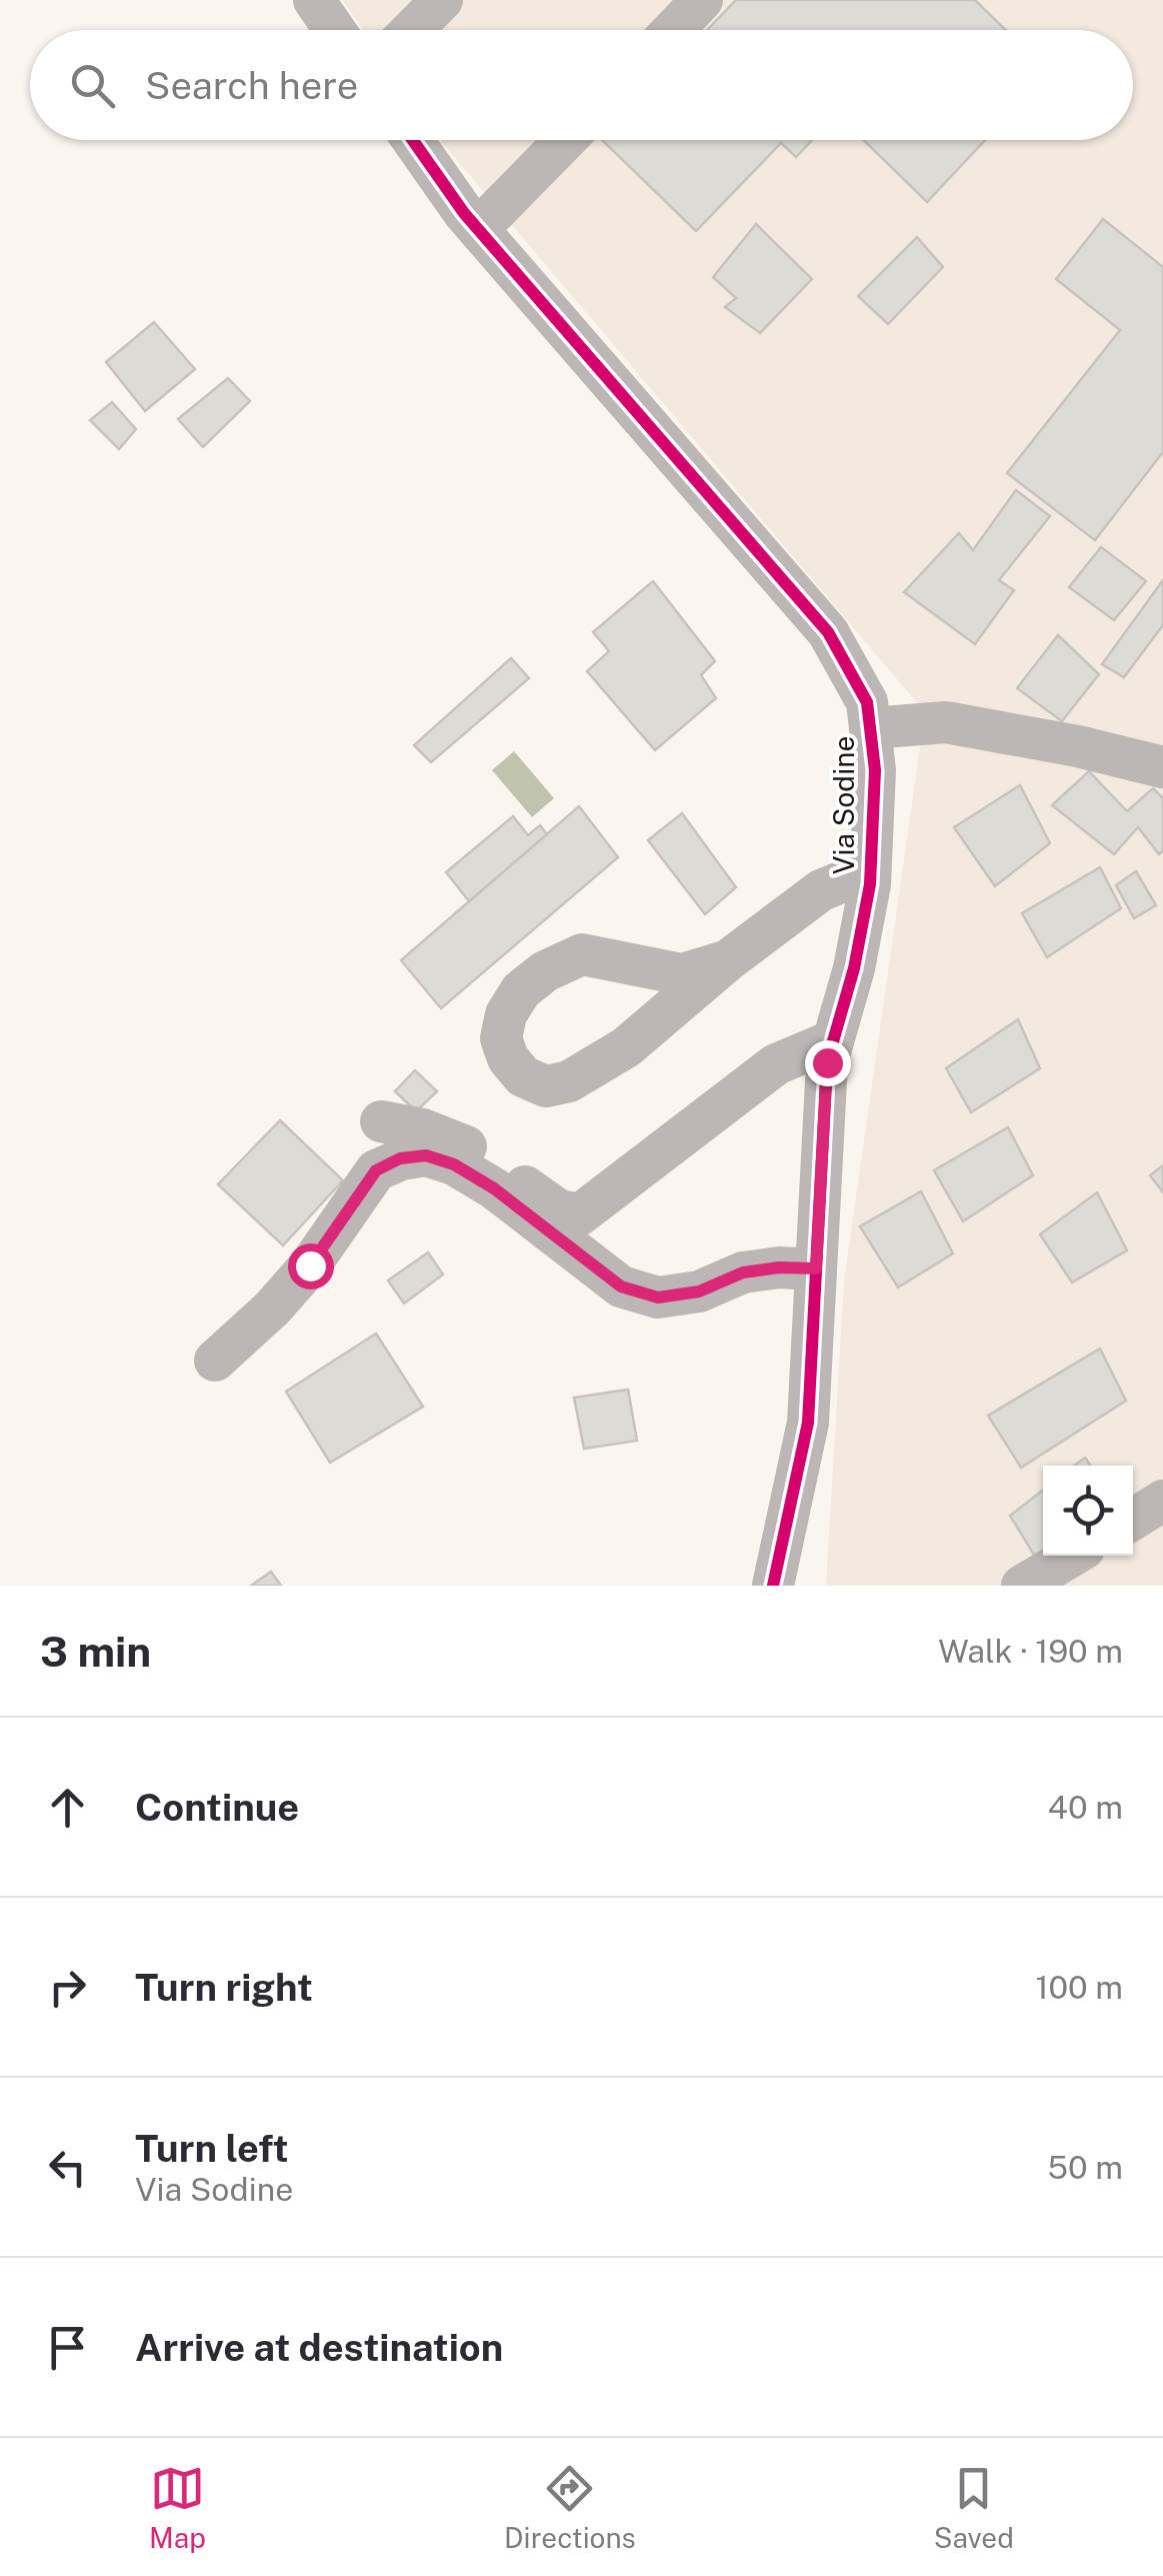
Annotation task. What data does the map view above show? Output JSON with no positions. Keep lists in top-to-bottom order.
{
  "streets": {
    "street": ["Via Sodine"]
  },
  "page": {
    "search": "Search here",
    "heading": ["3 min", "Walk · 190 m"],
    "list": [
      ["Continue", "40 m"],
      ["Turn right", "100 m"],
      ["Turn left", "Via Sodine", "50 m"],
      "Arrive at destination"
    ],
    "nav": ["Map", "Directions", "Saved"]
  }
}
